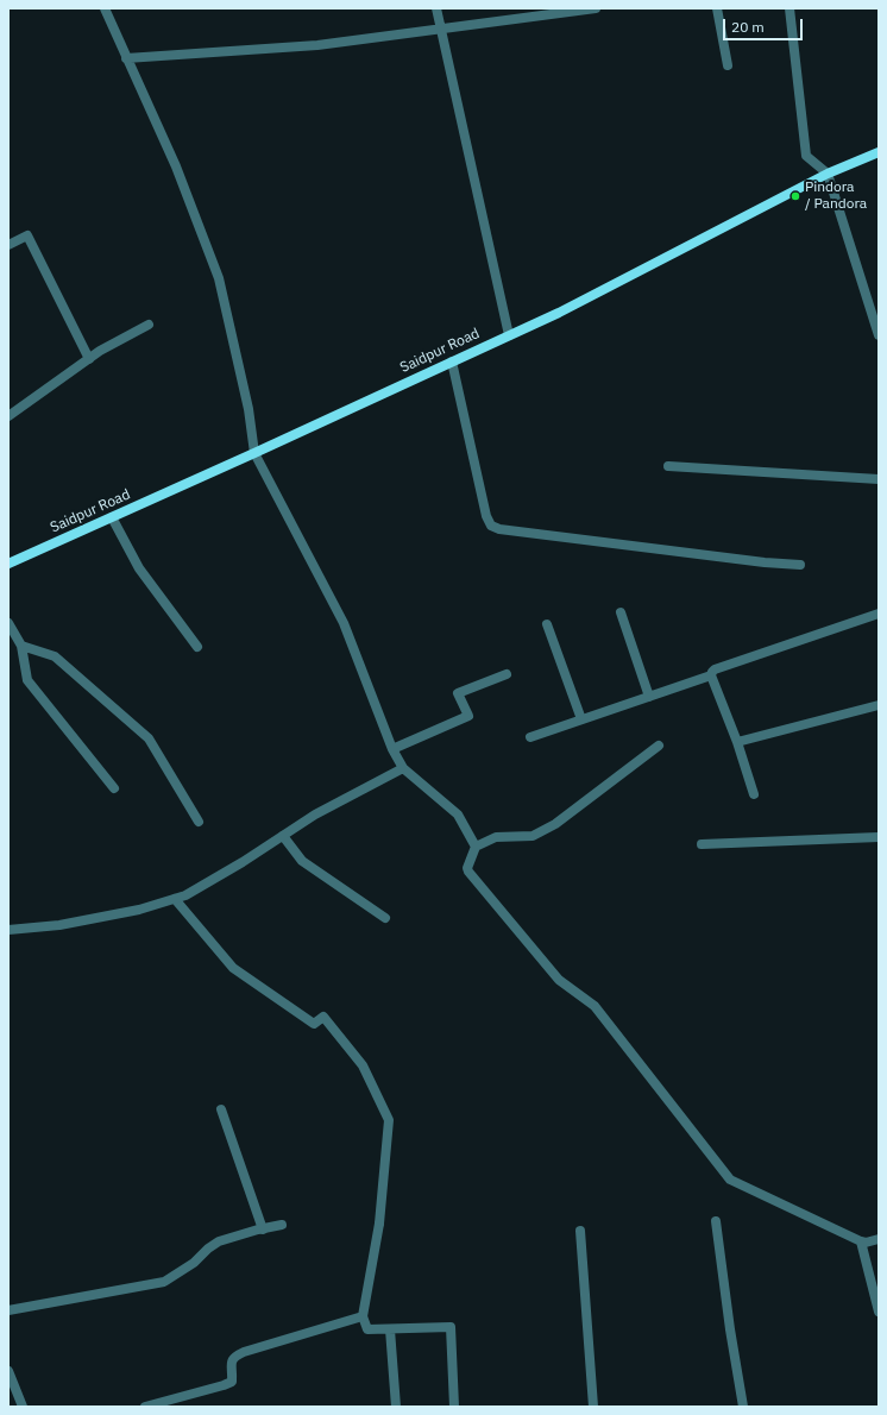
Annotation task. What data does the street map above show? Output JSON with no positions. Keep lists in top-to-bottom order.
{
  "streets": {
    "main road": ["Saidpur Road"]
  },
  "places": ["Pindora / Pandora"],
  "scale_bar": "20 m"
}
